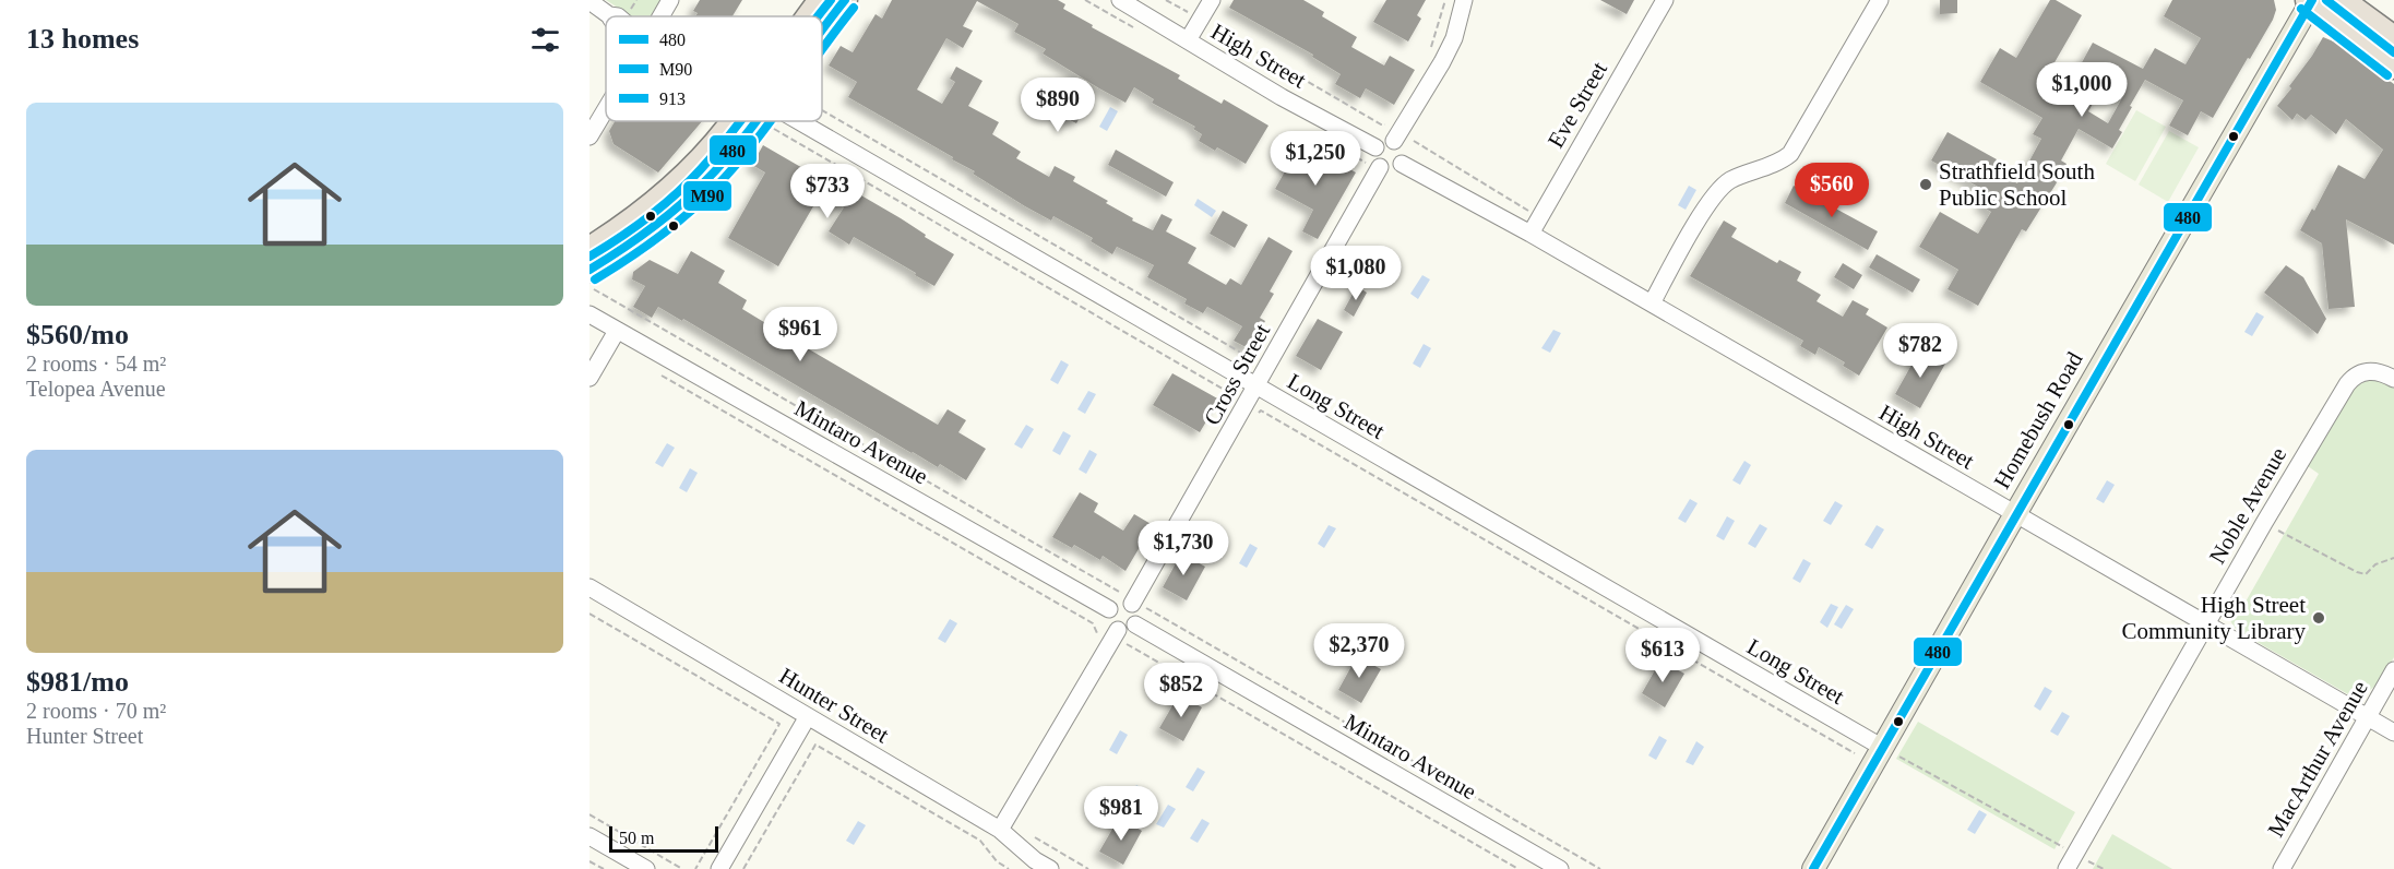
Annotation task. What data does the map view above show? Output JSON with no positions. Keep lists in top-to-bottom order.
{
  "streets": {
    "main road": ["Homebush Road"],
    "street": [
      "High Street",
      "Eve Street",
      "Cross Street",
      "Long Street",
      "Mintaro Avenue",
      "Noble Avenue",
      "Hunter Street",
      "MacArthur Avenue"
    ]
  },
  "crossings": [
    ["High Street", "Eve Street"],
    ["High Street", "Cross Street"],
    ["High Street", "Homebush Road"],
    ["High Street", "Noble Avenue"],
    ["High Street", "MacArthur Avenue"],
    ["Cross Street", "Long Street"],
    ["Cross Street", "Mintaro Avenue"],
    ["Long Street", "Homebush Road"]
  ],
  "places": ["Strathfield South Public School", "High Street Community Library"],
  "lines": ["transit line 480", "transit line 913", "transit line M90"],
  "legend": ["480", "M90", "913"],
  "scale_bar": "50 m",
  "page": {
    "heading": "13 homes",
    "price": [
      "$1,000",
      "$890",
      "$1,250",
      "$560",
      "$733",
      "$1,080",
      "$961",
      "$782",
      "$1,730",
      "$2,370",
      "$613",
      "$852",
      "$981"
    ],
    "list": [
      {
        "name": "$560/mo",
        "note": "2 rooms · 54 m² · Telopea Avenue"
      },
      {
        "name": "$981/mo",
        "note": "2 rooms · 70 m² · Hunter Street"
      }
    ],
    "scale": "50 m"
  }
}
